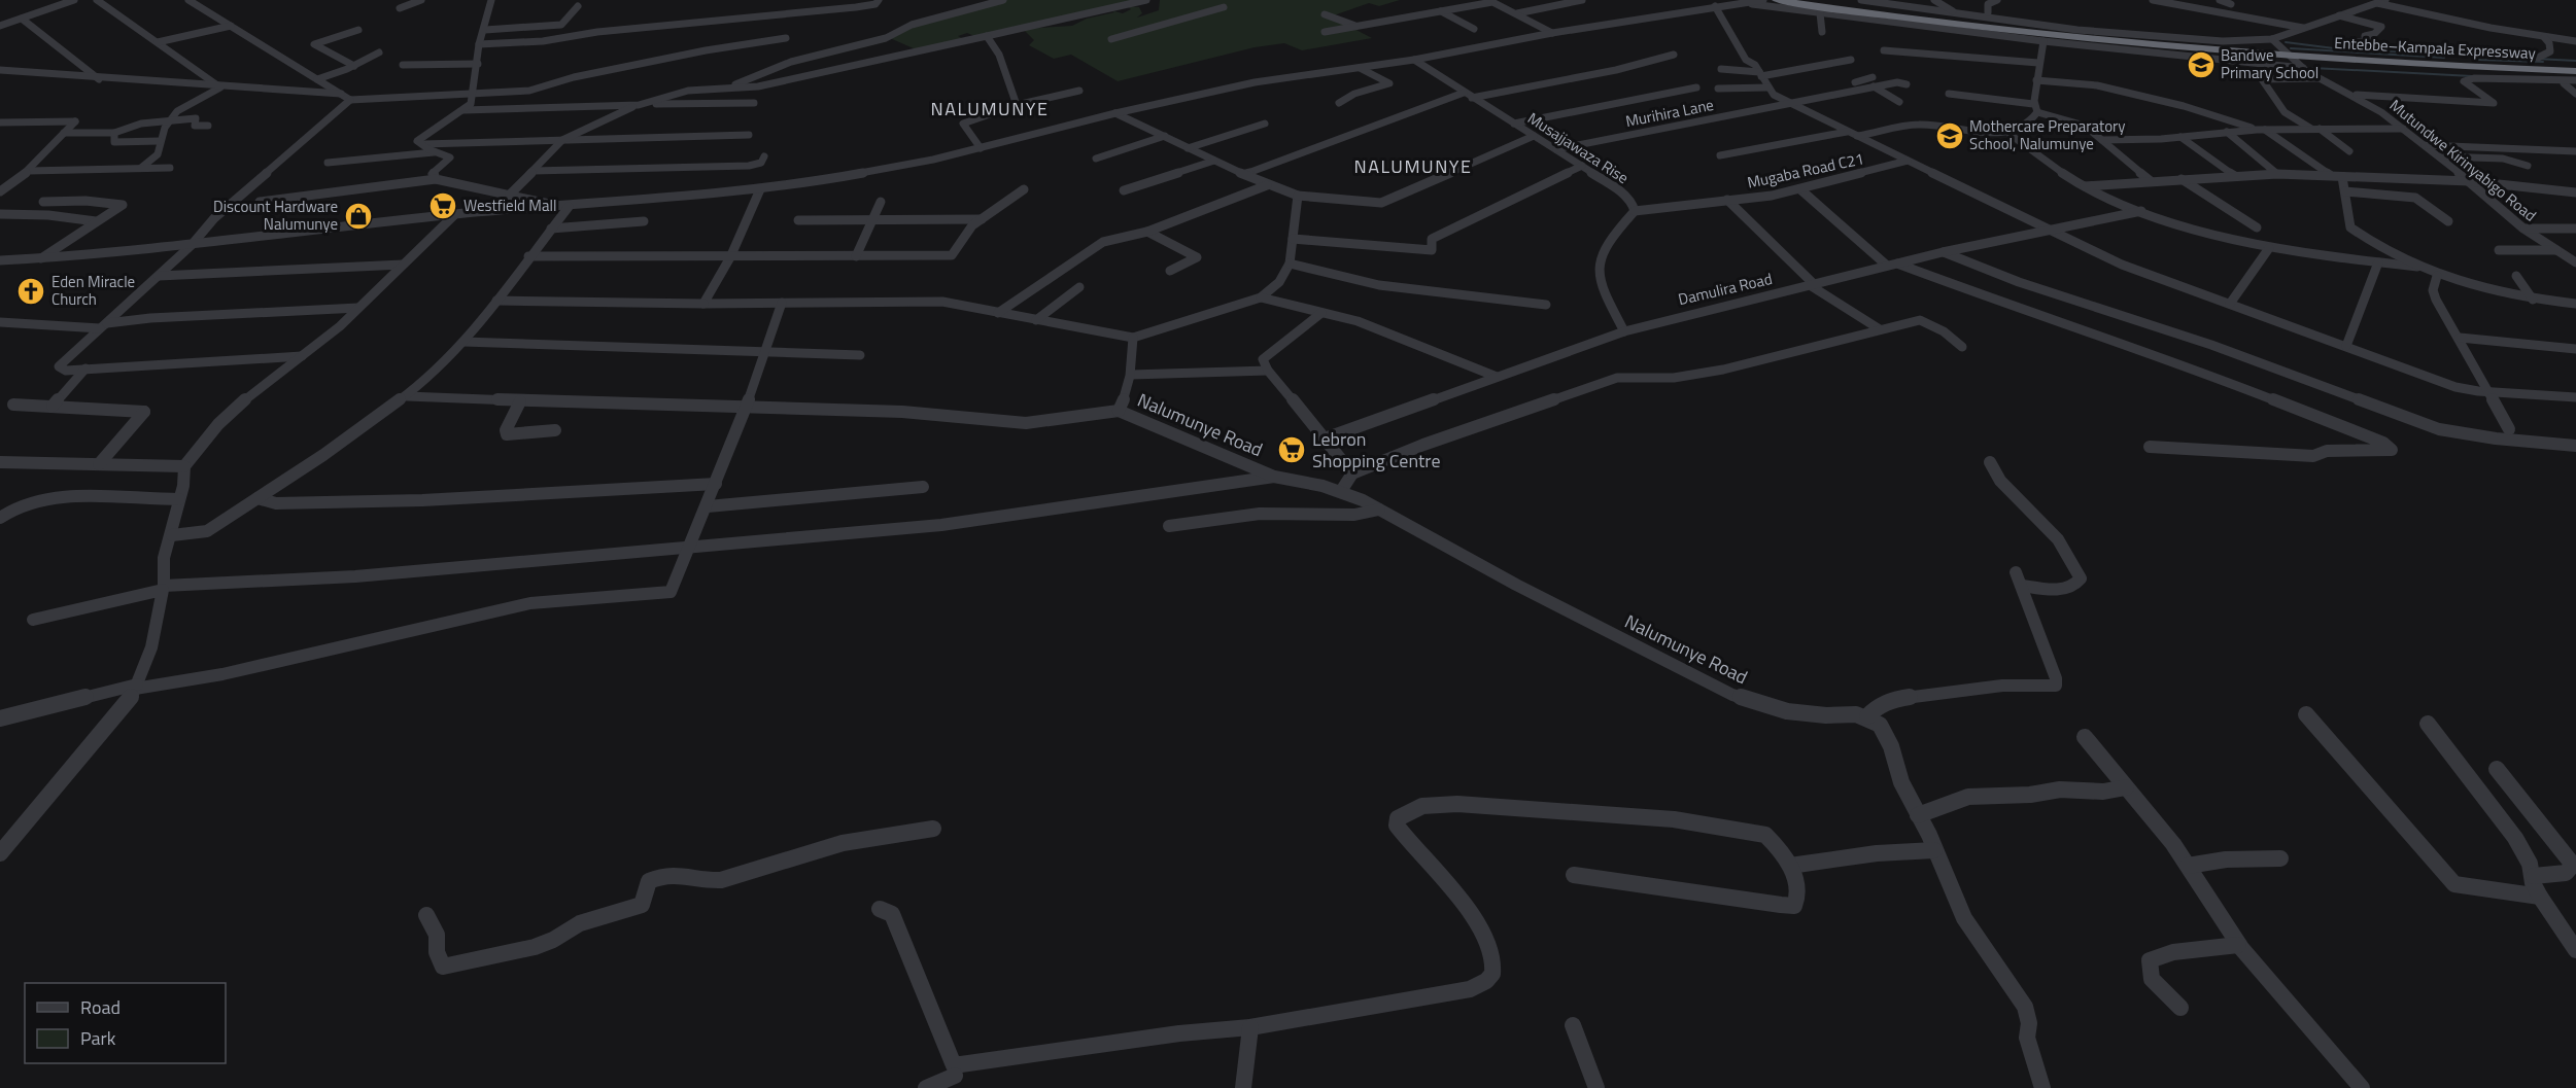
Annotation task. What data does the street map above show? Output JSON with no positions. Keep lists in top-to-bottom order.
{
  "streets": {
    "highway": ["Entebbe–Kampala Expressway"],
    "street": [
      "Murihira Lane",
      "Musajjawaza Rise",
      "Mutundwe Kirinyabigo Road",
      "Mugaba Road C21",
      "Damulira Road",
      "Nalumunye Road"
    ]
  },
  "crossings": [
    ["Murihira Lane", "Musajjawaza Rise"],
    ["Musajjawaza Rise", "Mugaba Road C21"],
    ["Musajjawaza Rise", "Damulira Road"]
  ],
  "districts": ["NALUMUNYE", "NALUMUNYE"],
  "places": {
    "school or university": ["Bandwe Primary School", "Mothercare Preparatory School, Nalumunye"],
    "supermarket": ["Westfield Mall", "Lebron Shopping Centre"],
    "shop": ["Discount Hardware Nalumunye"],
    "church": ["Eden Miracle Church"]
  },
  "legend": ["Road", "Park"]
}
